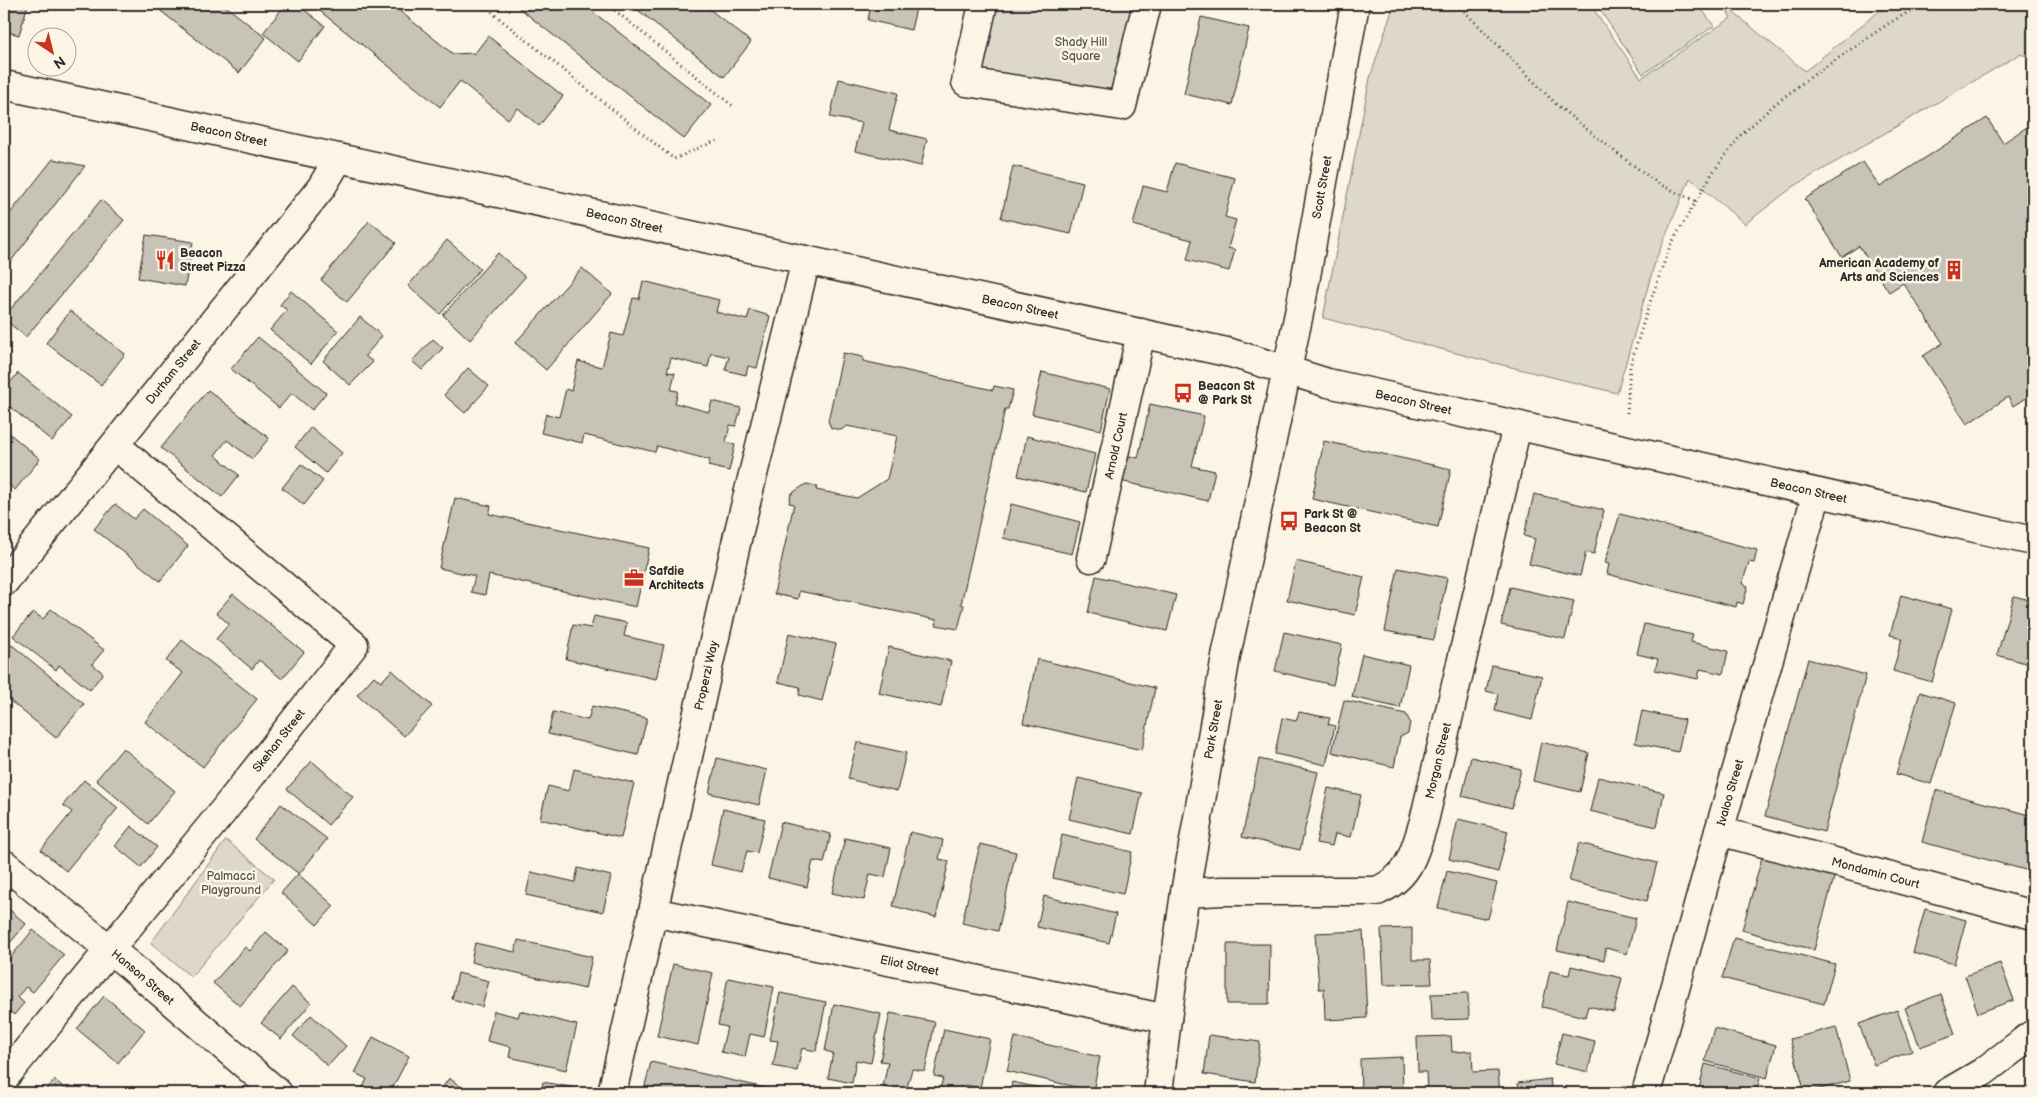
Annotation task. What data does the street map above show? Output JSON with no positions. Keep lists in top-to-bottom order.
{
  "streets": {
    "street": [
      "Beacon Street",
      "Scott Street",
      "Durham Street",
      "Arnold Court",
      "Properzi Way",
      "Park Street",
      "Skehan Street",
      "Morgan Street",
      "Ivaloo Street",
      "Mondamin Court",
      "Eliot Street",
      "Hanson Street"
    ]
  },
  "crossings": [
    ["Beacon Street", "Scott Street"],
    ["Beacon Street", "Durham Street"],
    ["Beacon Street", "Arnold Court"],
    ["Beacon Street", "Properzi Way"],
    ["Beacon Street", "Park Street"],
    ["Beacon Street", "Morgan Street"],
    ["Beacon Street", "Ivaloo Street"],
    ["Scott Street", "Park Street"],
    ["Durham Street", "Skehan Street"],
    ["Properzi Way", "Eliot Street"],
    ["Park Street", "Morgan Street"],
    ["Park Street", "Eliot Street"],
    ["Skehan Street", "Hanson Street"],
    ["Ivaloo Street", "Mondamin Court"]
  ],
  "parks": ["Shady Hill Square", "Palmacci Playground"],
  "places": {
    "restaurant": ["Beacon Street Pizza"],
    "building": ["American Academy of Arts and Sciences"],
    "bus stop": ["Beacon St @ Park St", "Park St @ Beacon St"],
    "office": ["Safdie Architects"]
  },
  "north": "bottom right"
}
